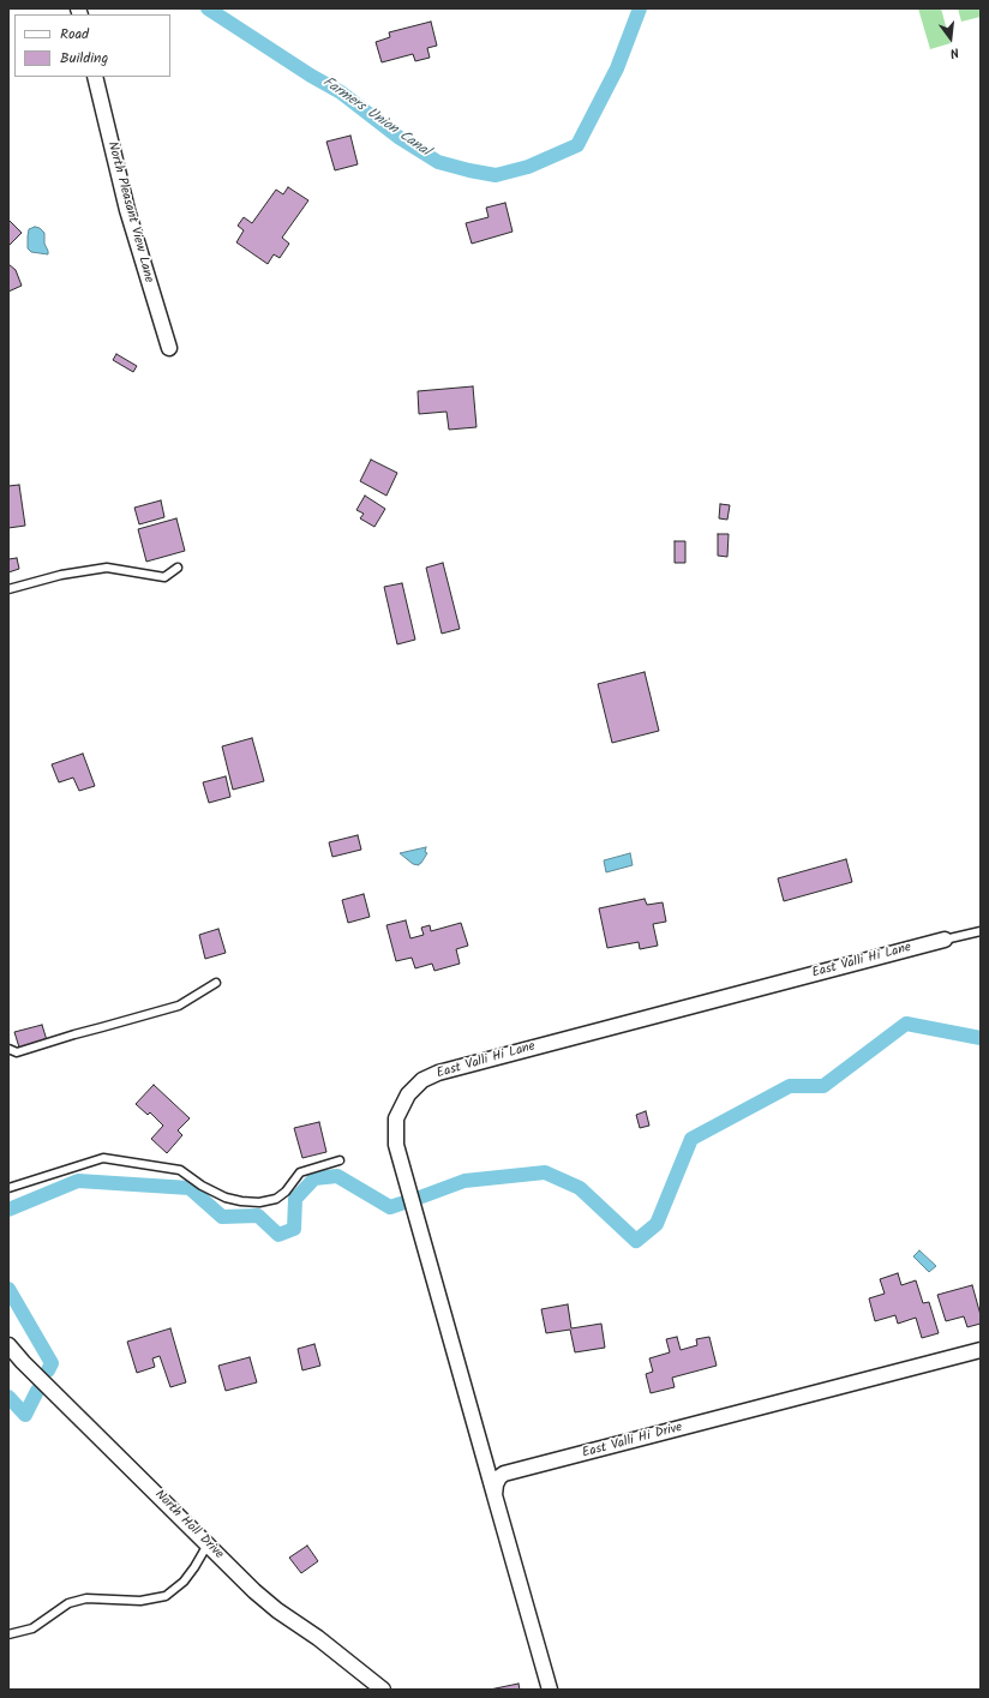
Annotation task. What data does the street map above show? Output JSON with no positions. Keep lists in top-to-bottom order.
{
  "streets": {
    "street": [
      "North Pleasant View Lane",
      "East Valli Hi Lane",
      "East Valli Hi Drive",
      "North Holl Drive"
    ]
  },
  "crossings": [
    ["East Valli Hi Lane", "East Valli Hi Drive"]
  ],
  "water": ["Farmers Union Canal"],
  "legend": ["Road", "Building"],
  "north": "bottom"
}
